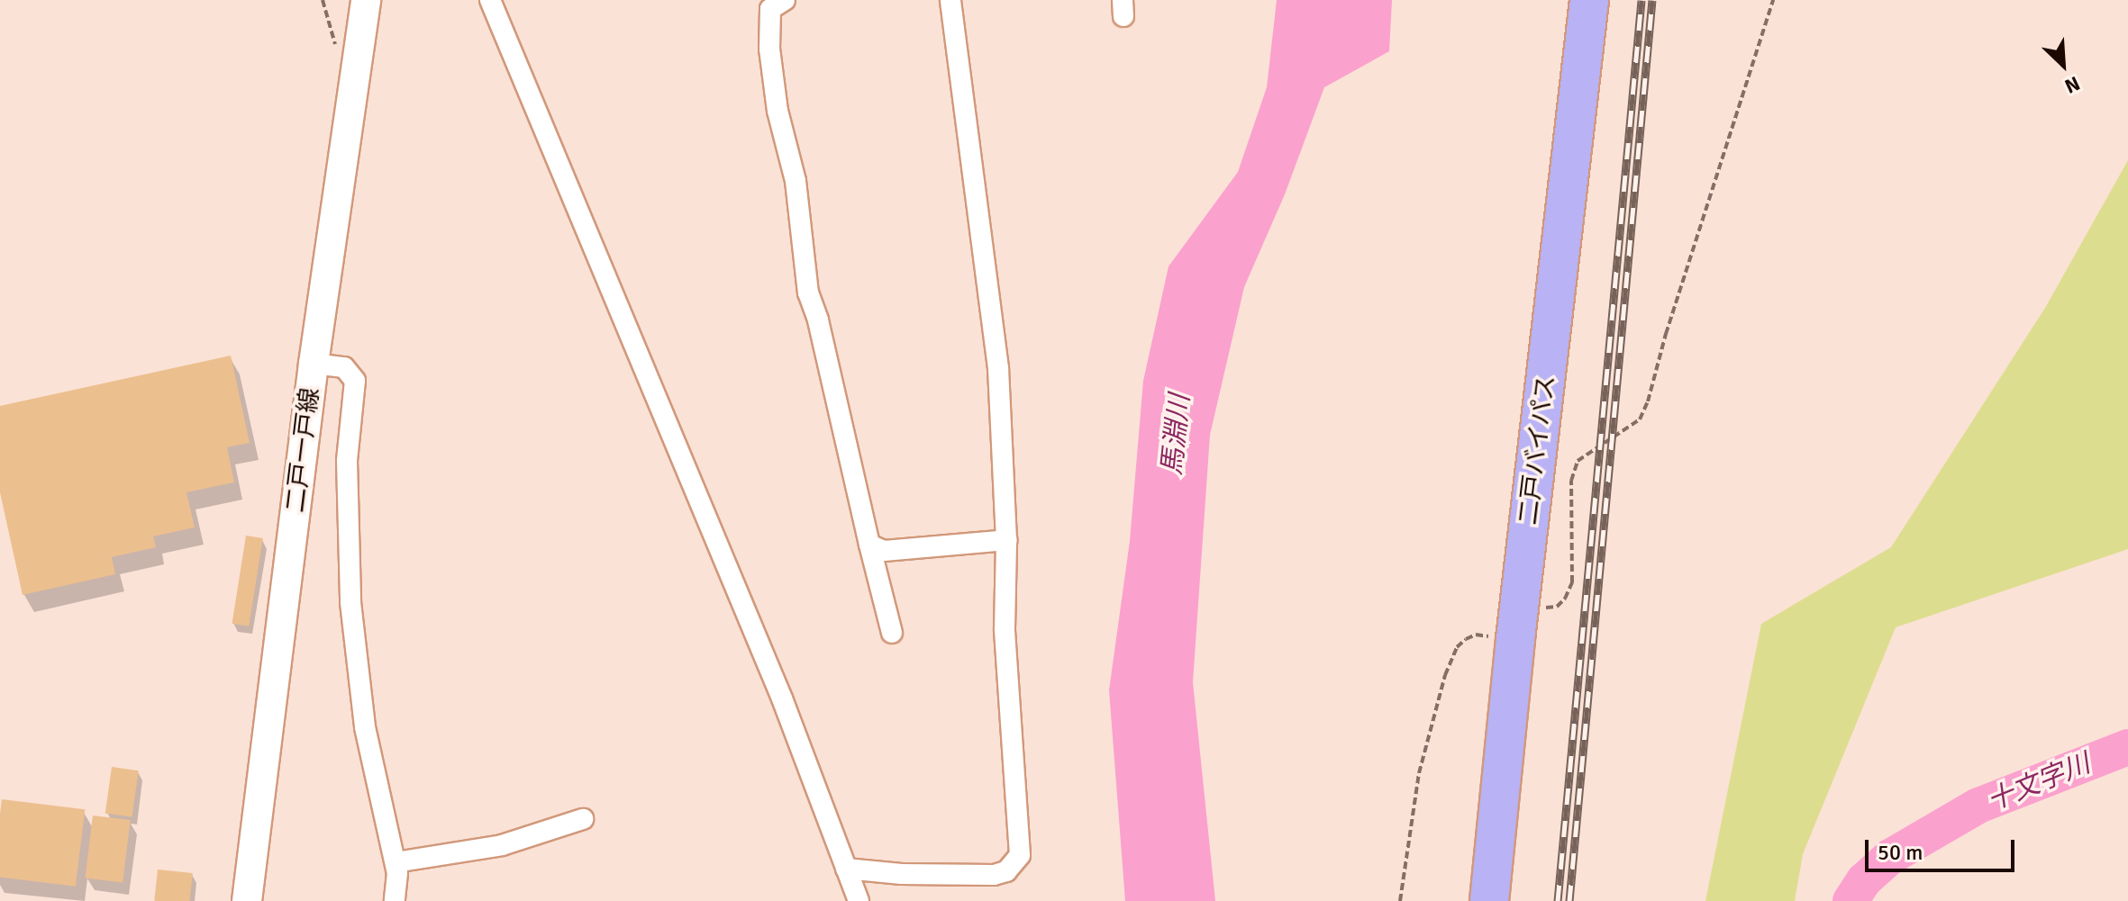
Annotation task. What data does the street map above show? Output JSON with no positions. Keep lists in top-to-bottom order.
{
  "streets": {
    "highway": ["二戸バイパス"],
    "main road": ["二戸一戸線"]
  },
  "water": ["馬淵川", "十文字川"],
  "scale_bar": "50 m",
  "north": "bottom right"
}
